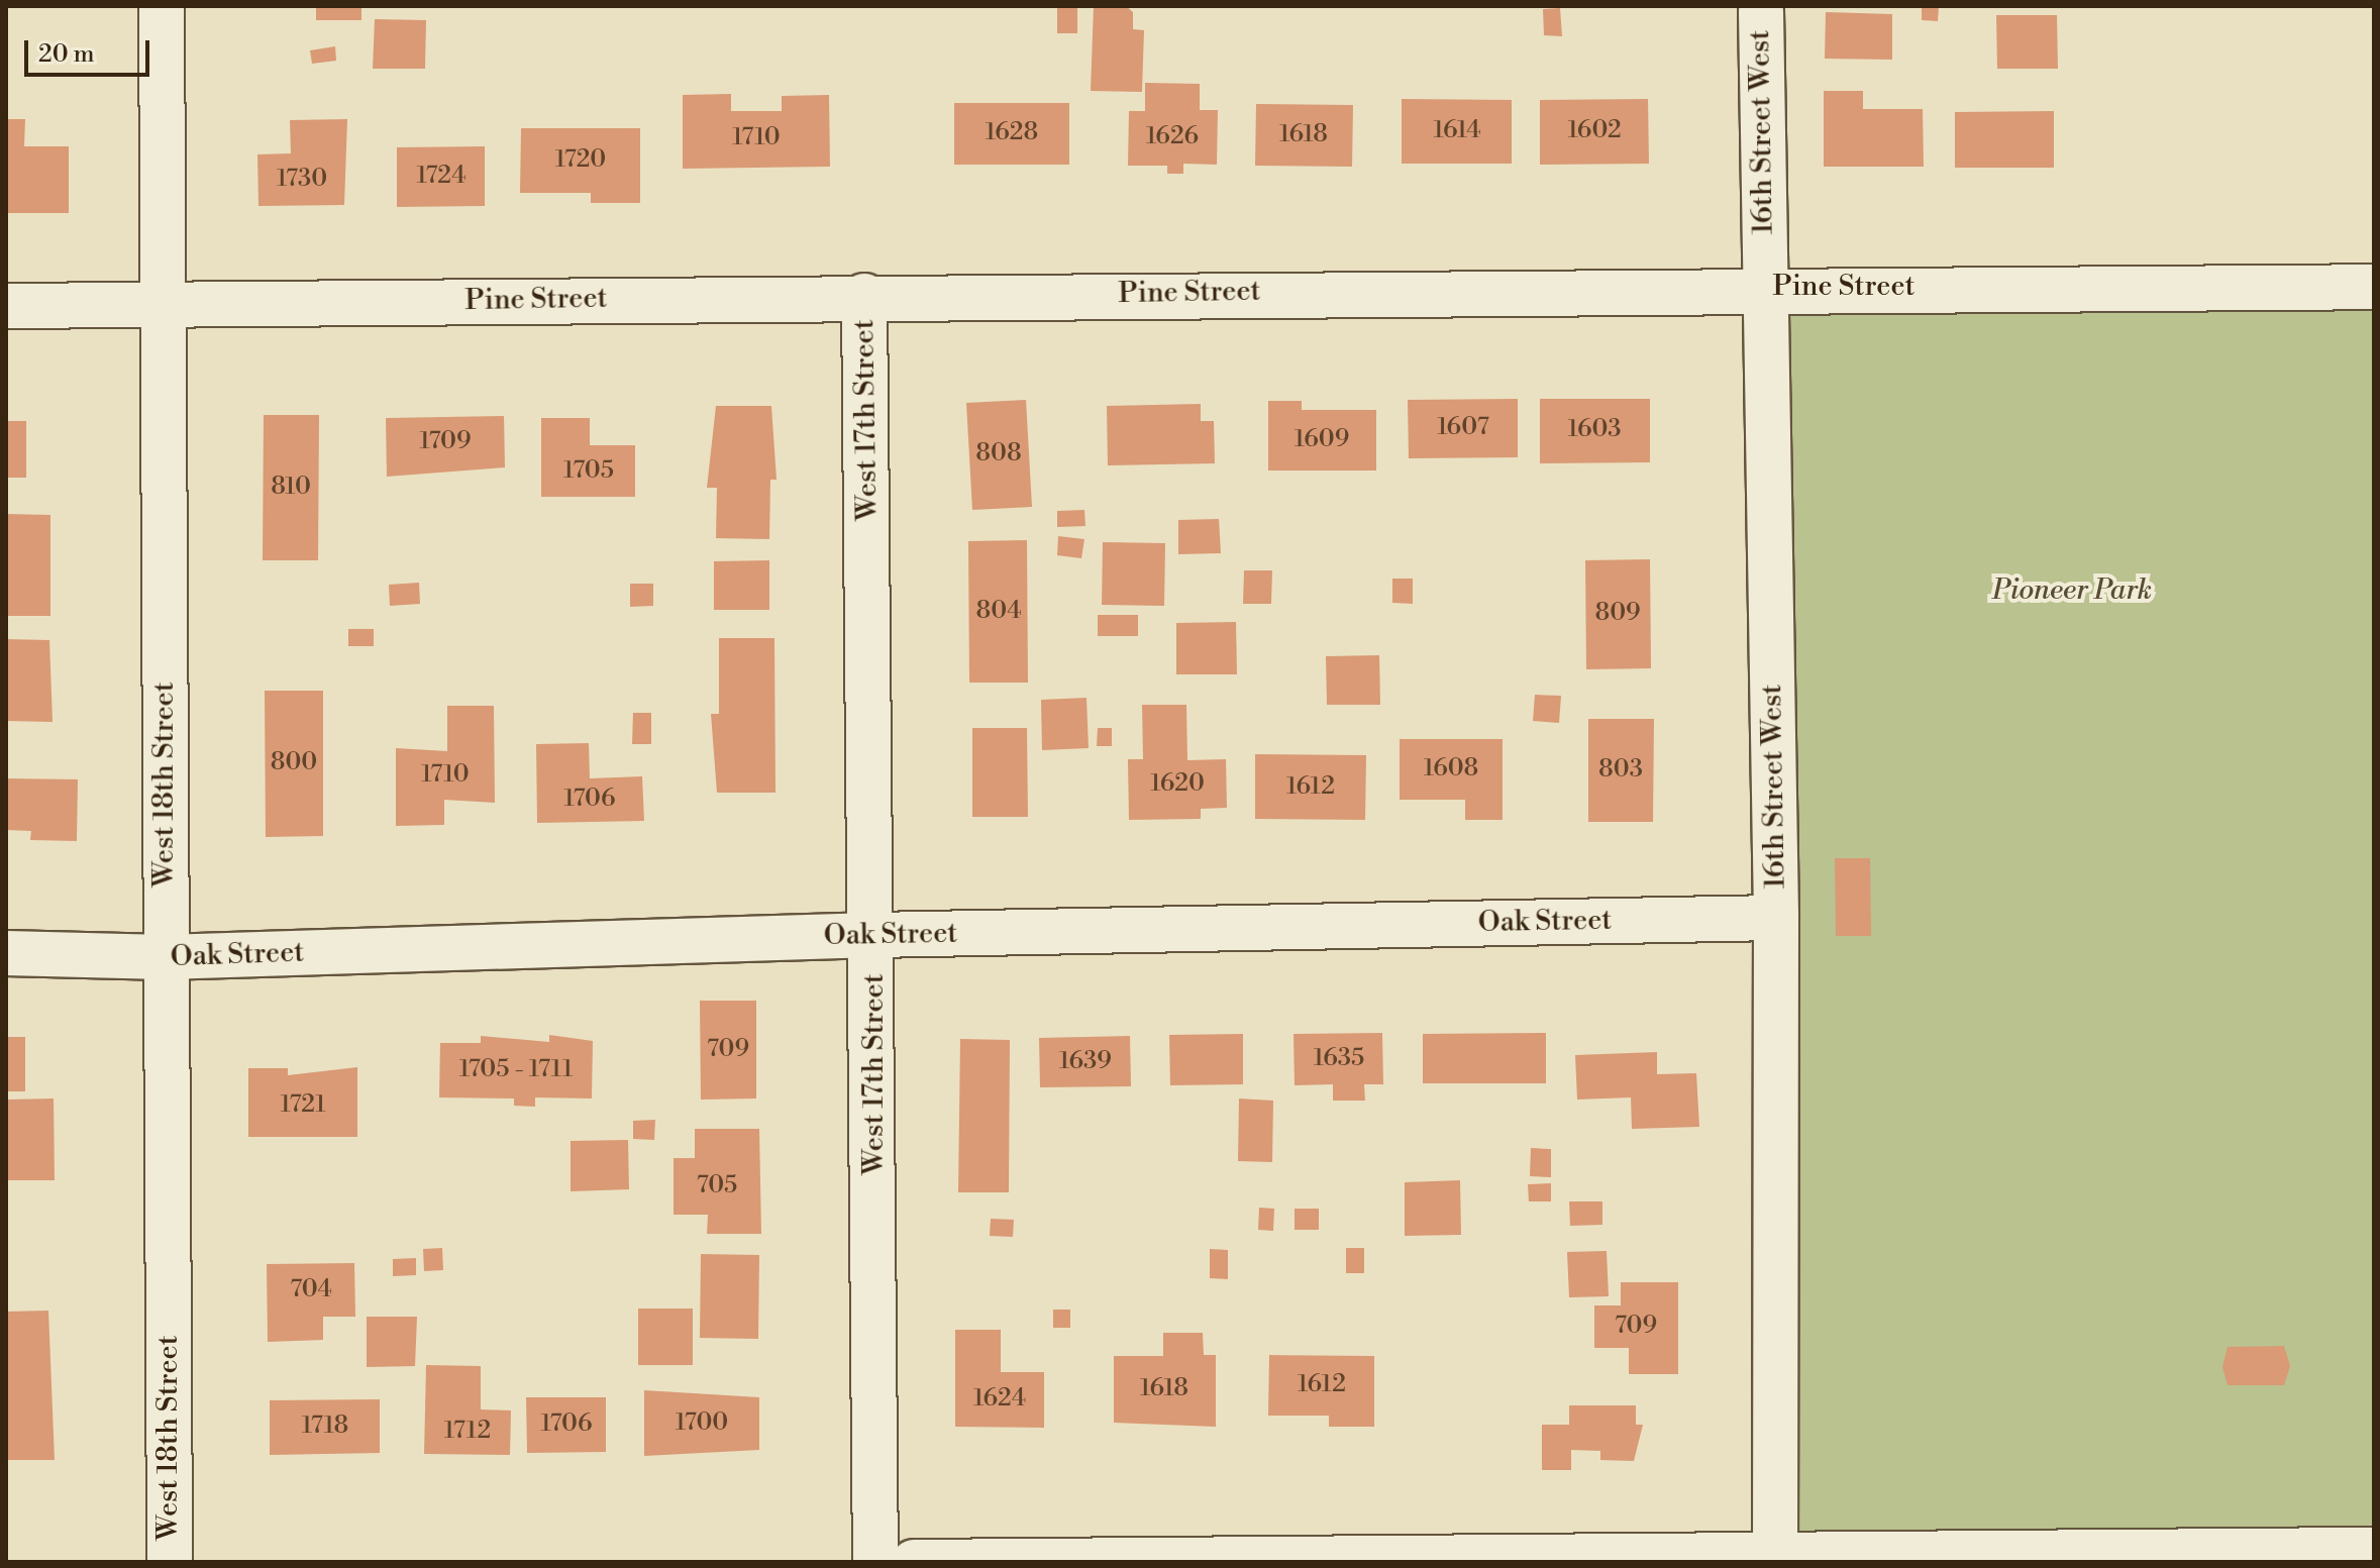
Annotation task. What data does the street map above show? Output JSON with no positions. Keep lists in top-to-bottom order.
{
  "streets": {
    "street": [
      "16th Street West",
      "Pine Street",
      "West 17th Street",
      "West 18th Street",
      "Oak Street"
    ]
  },
  "crossings": [
    ["16th Street West", "Pine Street"],
    ["16th Street West", "Oak Street"],
    ["Pine Street", "West 17th Street"],
    ["Pine Street", "West 18th Street"],
    ["West 17th Street", "Oak Street"],
    ["West 18th Street", "Oak Street"]
  ],
  "parks": ["Pioneer Park"],
  "house_numbers": [
    "1614",
    "1602",
    "1628",
    "1618",
    "1626",
    "1710",
    "1720",
    "1724",
    "1730",
    "1607",
    "1603",
    "1609",
    "1709",
    "808",
    "1705",
    "810",
    "804",
    "809",
    "800",
    "1608",
    "803",
    "1710",
    "1620",
    "1612",
    "1706",
    "709",
    "1635",
    "1639",
    "1705 - 1711",
    "1721",
    "705",
    "704",
    "709",
    "1612",
    "1618",
    "1624",
    "1700",
    "1706",
    "1718",
    "1712"
  ],
  "scale_bar": "20 m"
}
